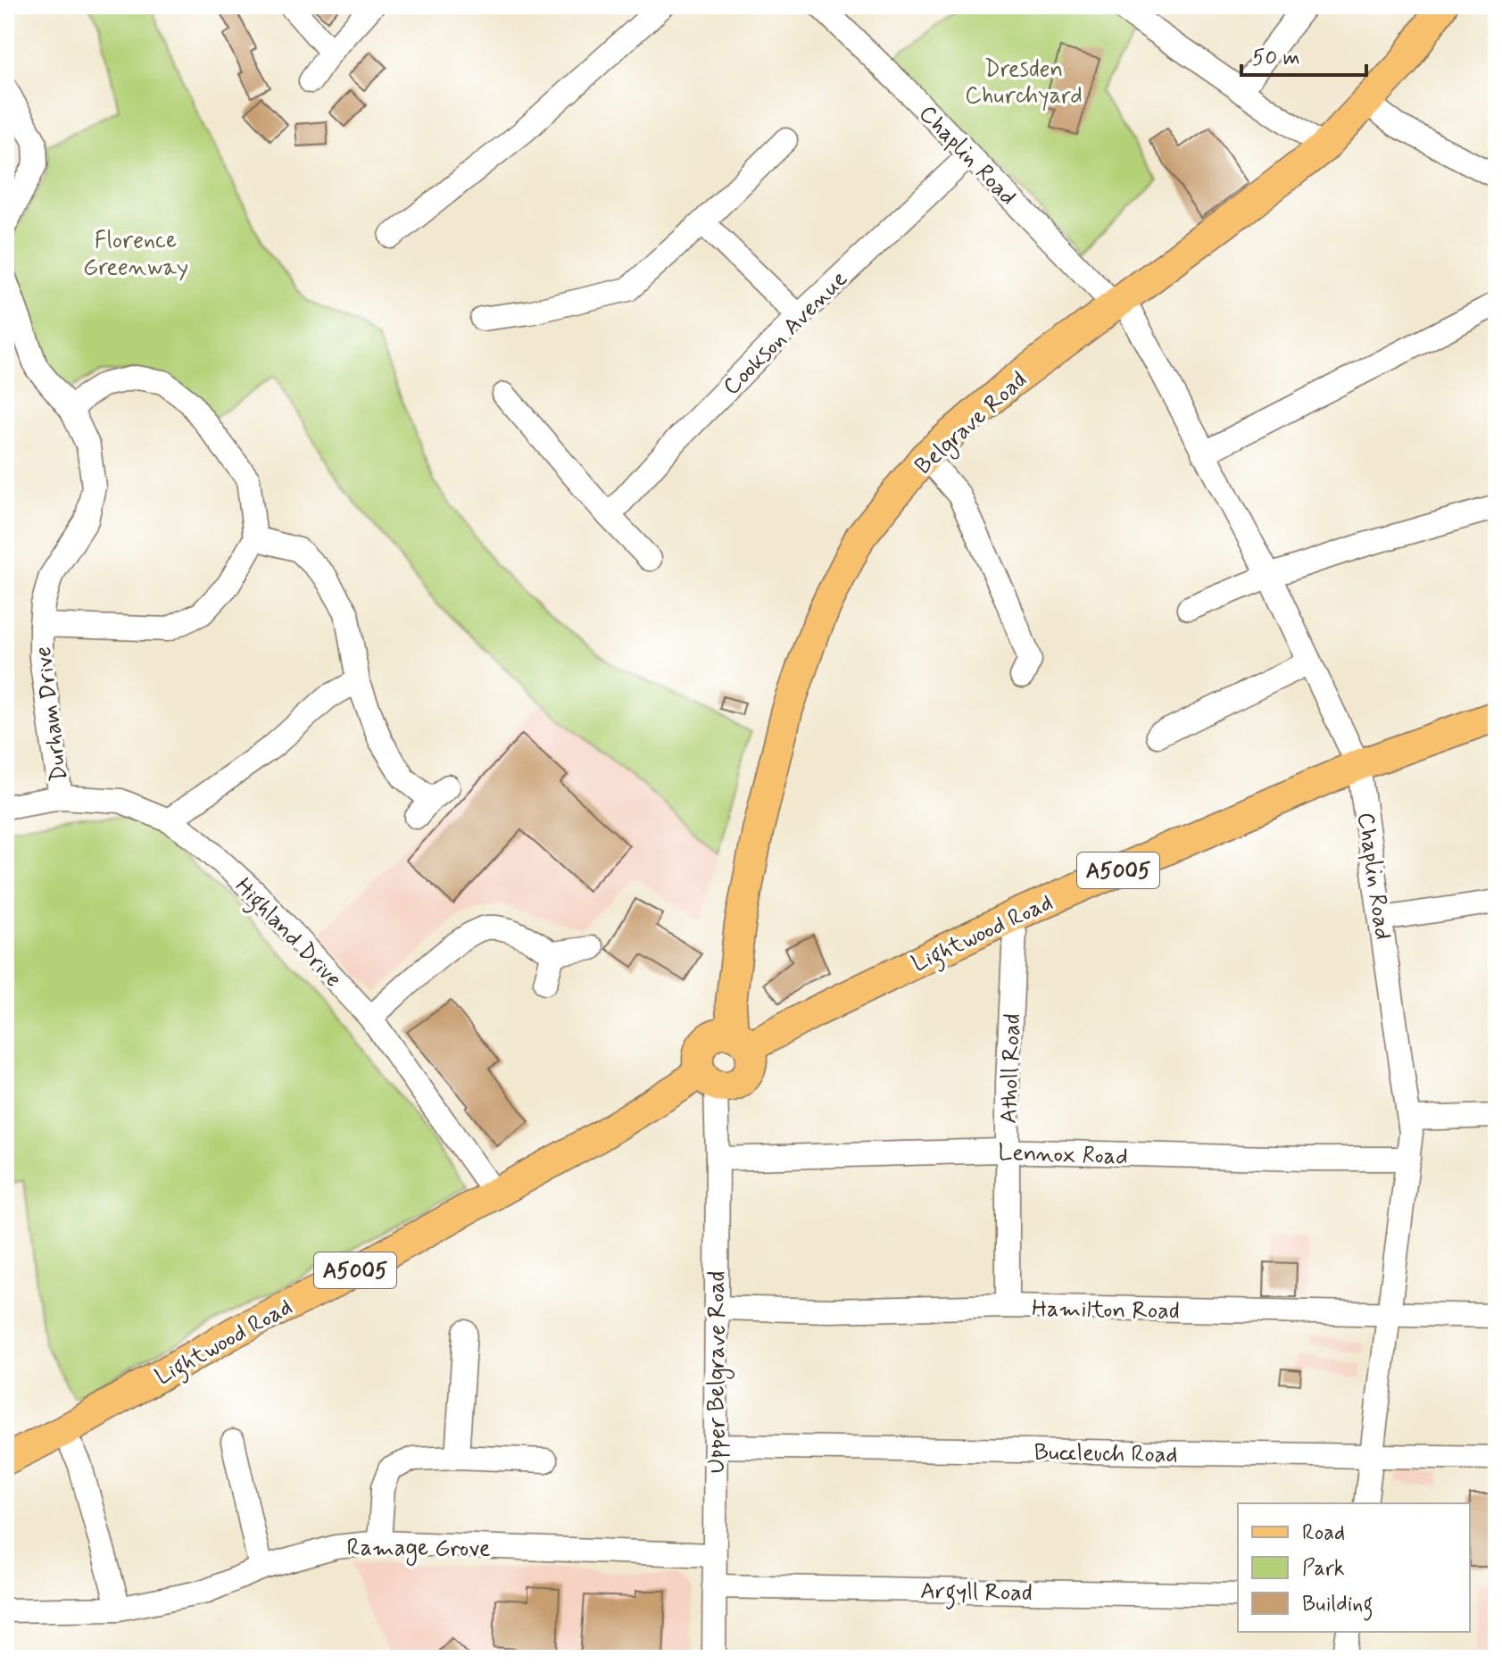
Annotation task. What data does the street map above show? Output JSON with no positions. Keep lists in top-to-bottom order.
{
  "streets": {
    "main road": ["Belgrave Road", "A5005", "Lightwood Road"],
    "street": [
      "Chaplin Road",
      "Cookson Avenue",
      "Durham Drive",
      "Highland Drive",
      "Atholl Road",
      "Lennox Road",
      "Hamilton Road",
      "Upper Belgrave Road",
      "Buccleuch Road",
      "Ramage Grove",
      "Argyll Road"
    ]
  },
  "crossings": [
    ["Chaplin Road", "Cookson Avenue"],
    ["Chaplin Road", "Belgrave Road"],
    ["Chaplin Road", "Lightwood Road"],
    ["Chaplin Road", "Lennox Road"],
    ["Chaplin Road", "Hamilton Road"],
    ["Chaplin Road", "Buccleuch Road"],
    ["Belgrave Road", "A5005"],
    ["Belgrave Road", "Lightwood Road"],
    ["Belgrave Road", "Upper Belgrave Road"],
    ["Durham Drive", "Highland Drive"],
    ["A5005", "Lightwood Road"],
    ["A5005", "Upper Belgrave Road"],
    ["Highland Drive", "Lightwood Road"],
    ["Lightwood Road", "Atholl Road"],
    ["Lightwood Road", "Upper Belgrave Road"],
    ["Atholl Road", "Lennox Road"],
    ["Atholl Road", "Hamilton Road"],
    ["Lennox Road", "Upper Belgrave Road"],
    ["Hamilton Road", "Upper Belgrave Road"],
    ["Upper Belgrave Road", "Buccleuch Road"],
    ["Upper Belgrave Road", "Ramage Grove"],
    ["Upper Belgrave Road", "Argyll Road"]
  ],
  "parks": ["Dresden Churchyard", "Florence Greenway"],
  "legend": ["Road", "Park", "Building"],
  "scale_bar": "50 m"
}
